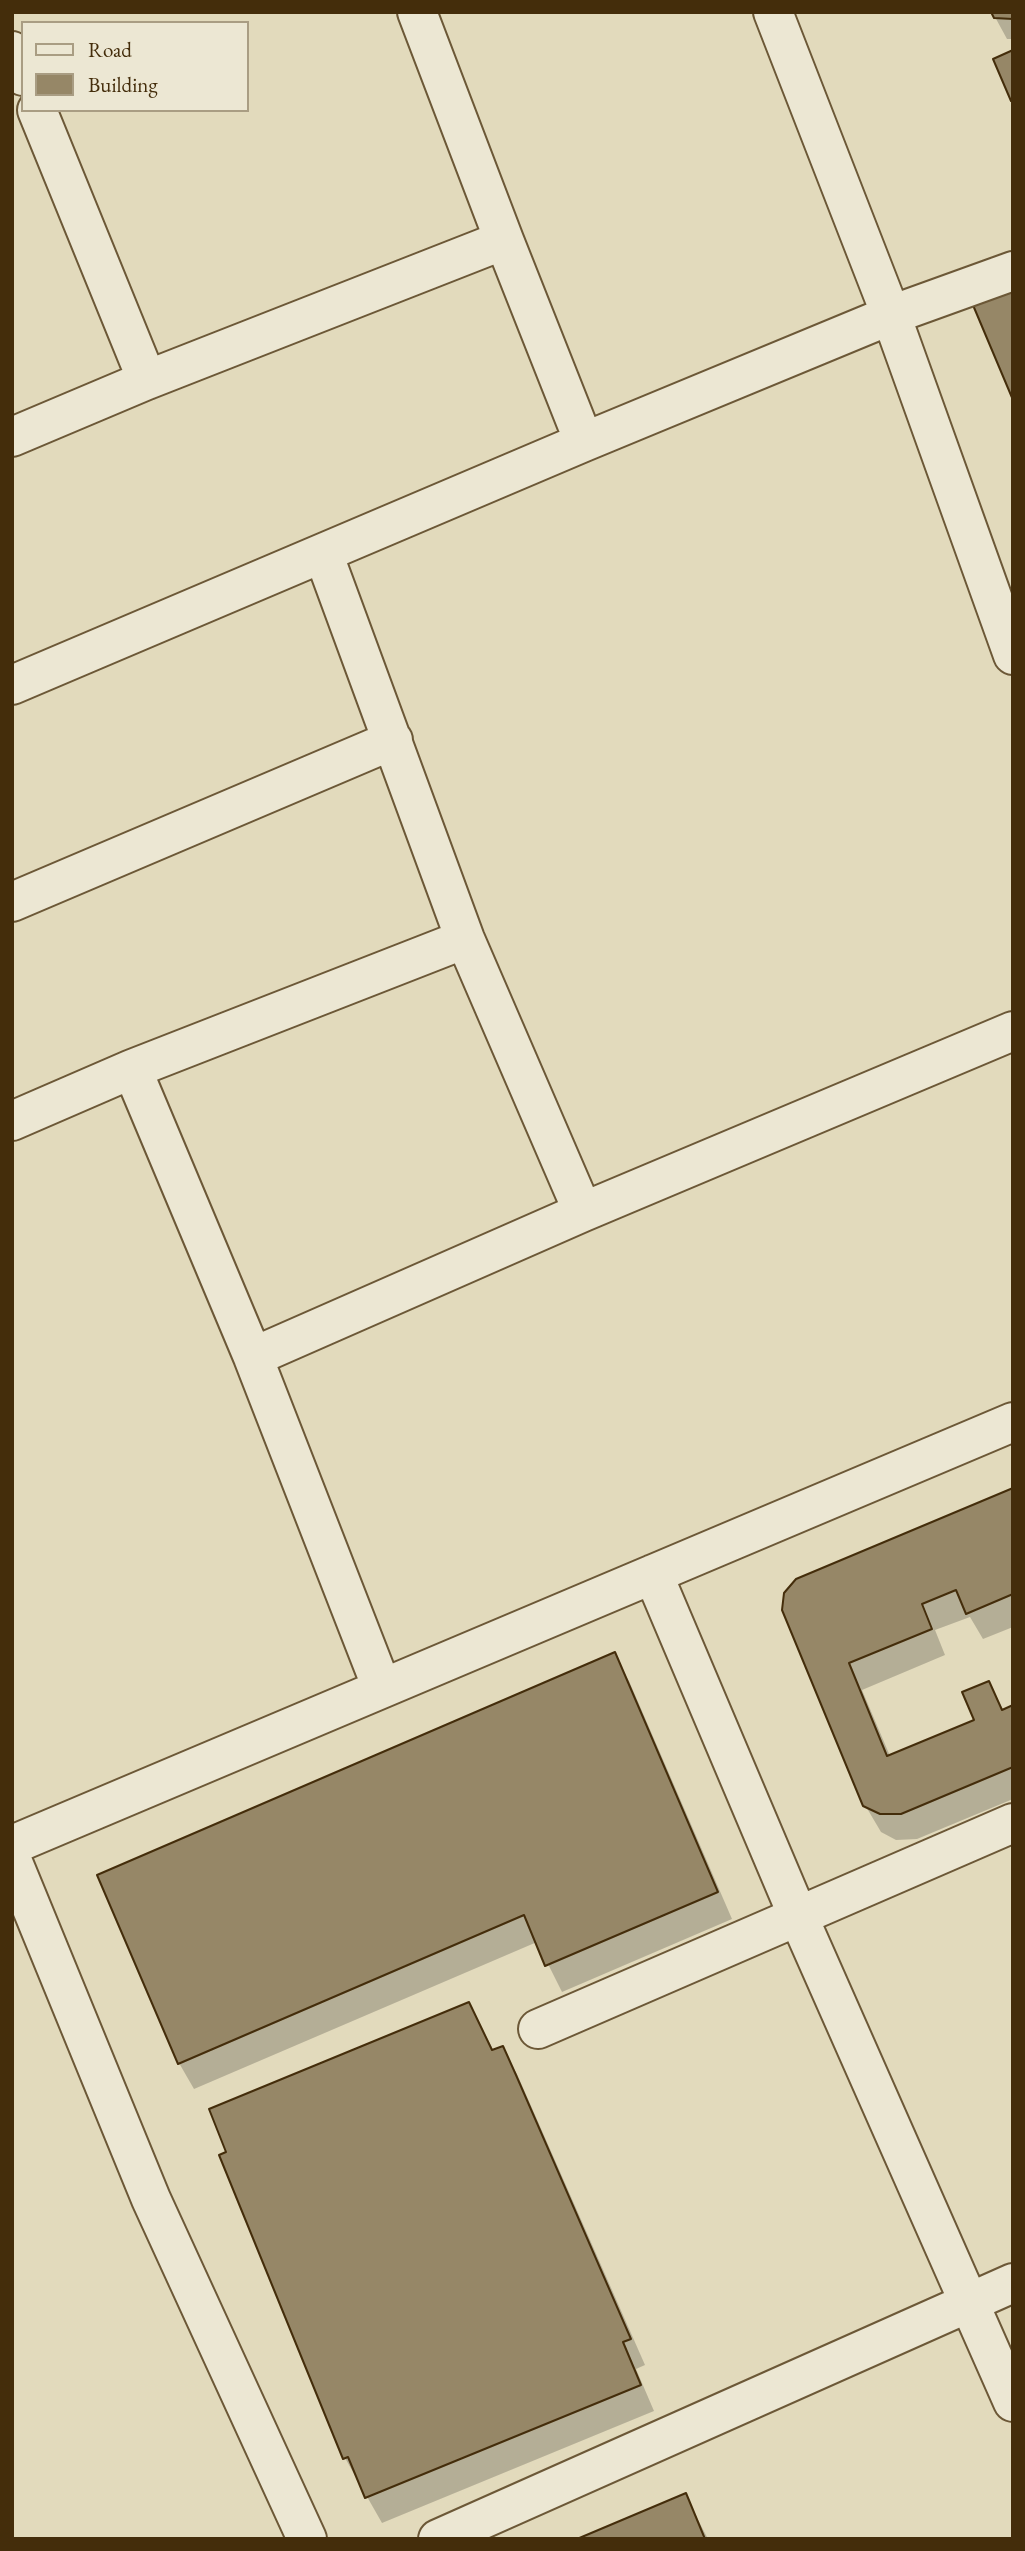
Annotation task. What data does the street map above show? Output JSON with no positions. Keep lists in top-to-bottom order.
{
  "legend": ["Road", "Building"]
}
